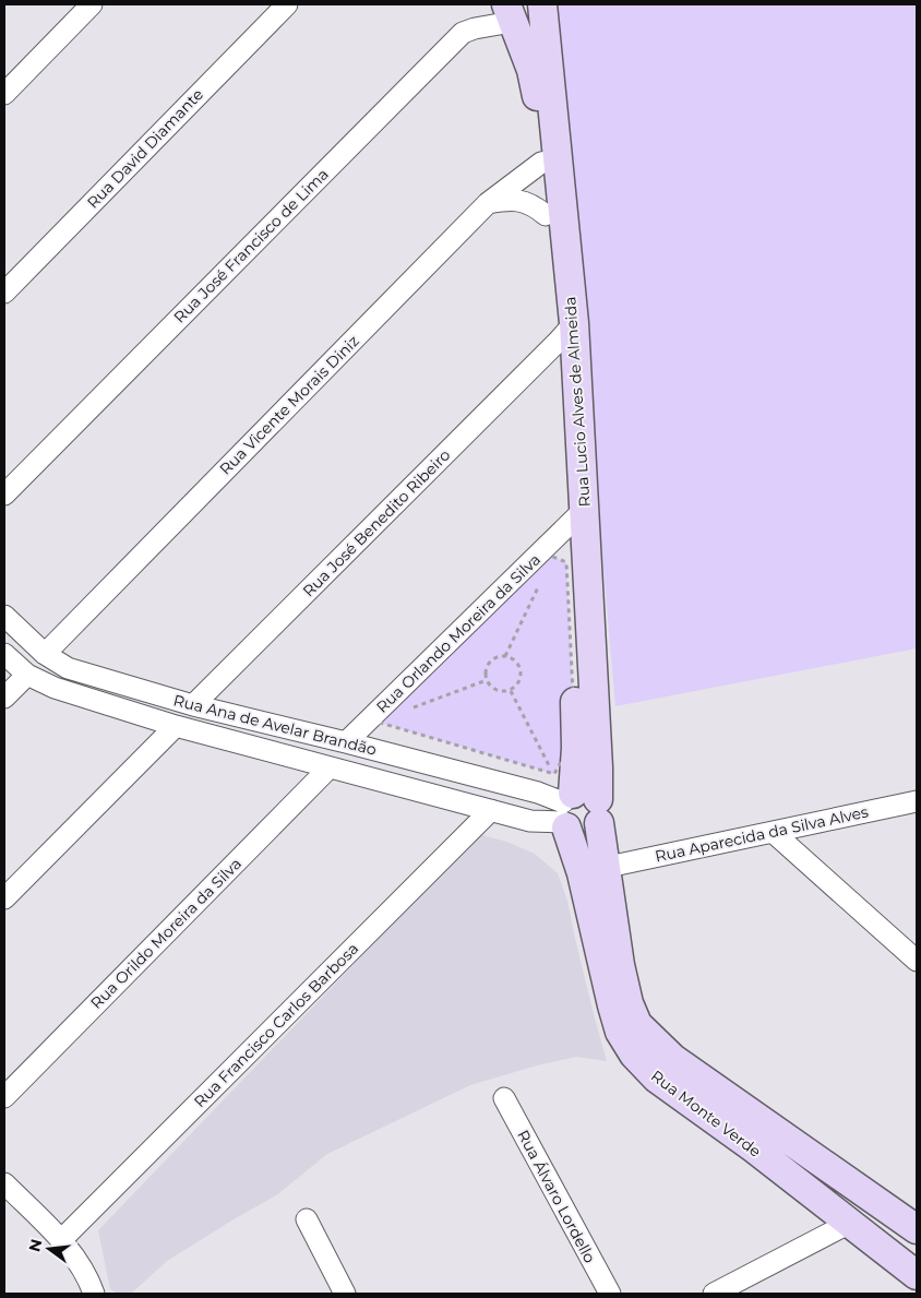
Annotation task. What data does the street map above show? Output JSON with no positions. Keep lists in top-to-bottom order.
{
  "streets": {
    "street": [
      "Rua David Diamante",
      "Rua José Francisco de Lima",
      "Rua Lucio Alves de Almeida",
      "Rua Vicente Morais Diniz",
      "Rua José Benedito Ribeiro",
      "Rua Orlando Moreira da Silva",
      "Rua Ana de Avelar Brandão",
      "Rua Aparecida da Silva Alves",
      "Rua Orildo Moreira da Silva",
      "Rua Francisco Carlos Barbosa",
      "Rua Monte Verde",
      "Rua Álvaro Lordello"
    ]
  },
  "crossings": [
    ["Rua José Francisco de Lima", "Rua Lucio Alves de Almeida"],
    ["Rua Lucio Alves de Almeida", "Rua Vicente Morais Diniz"],
    ["Rua Lucio Alves de Almeida", "Rua José Benedito Ribeiro"],
    ["Rua Lucio Alves de Almeida", "Rua Orlando Moreira da Silva"],
    ["Rua Lucio Alves de Almeida", "Rua Ana de Avelar Brandão"],
    ["Rua Lucio Alves de Almeida", "Rua Monte Verde"],
    ["Rua Vicente Morais Diniz", "Rua Ana de Avelar Brandão"],
    ["Rua José Benedito Ribeiro", "Rua Ana de Avelar Brandão"],
    ["Rua Orlando Moreira da Silva", "Rua Ana de Avelar Brandão"],
    ["Rua Ana de Avelar Brandão", "Rua Orildo Moreira da Silva"],
    ["Rua Ana de Avelar Brandão", "Rua Francisco Carlos Barbosa"],
    ["Rua Ana de Avelar Brandão", "Rua Monte Verde"],
    ["Rua Aparecida da Silva Alves", "Rua Monte Verde"]
  ],
  "north": "left"
}
